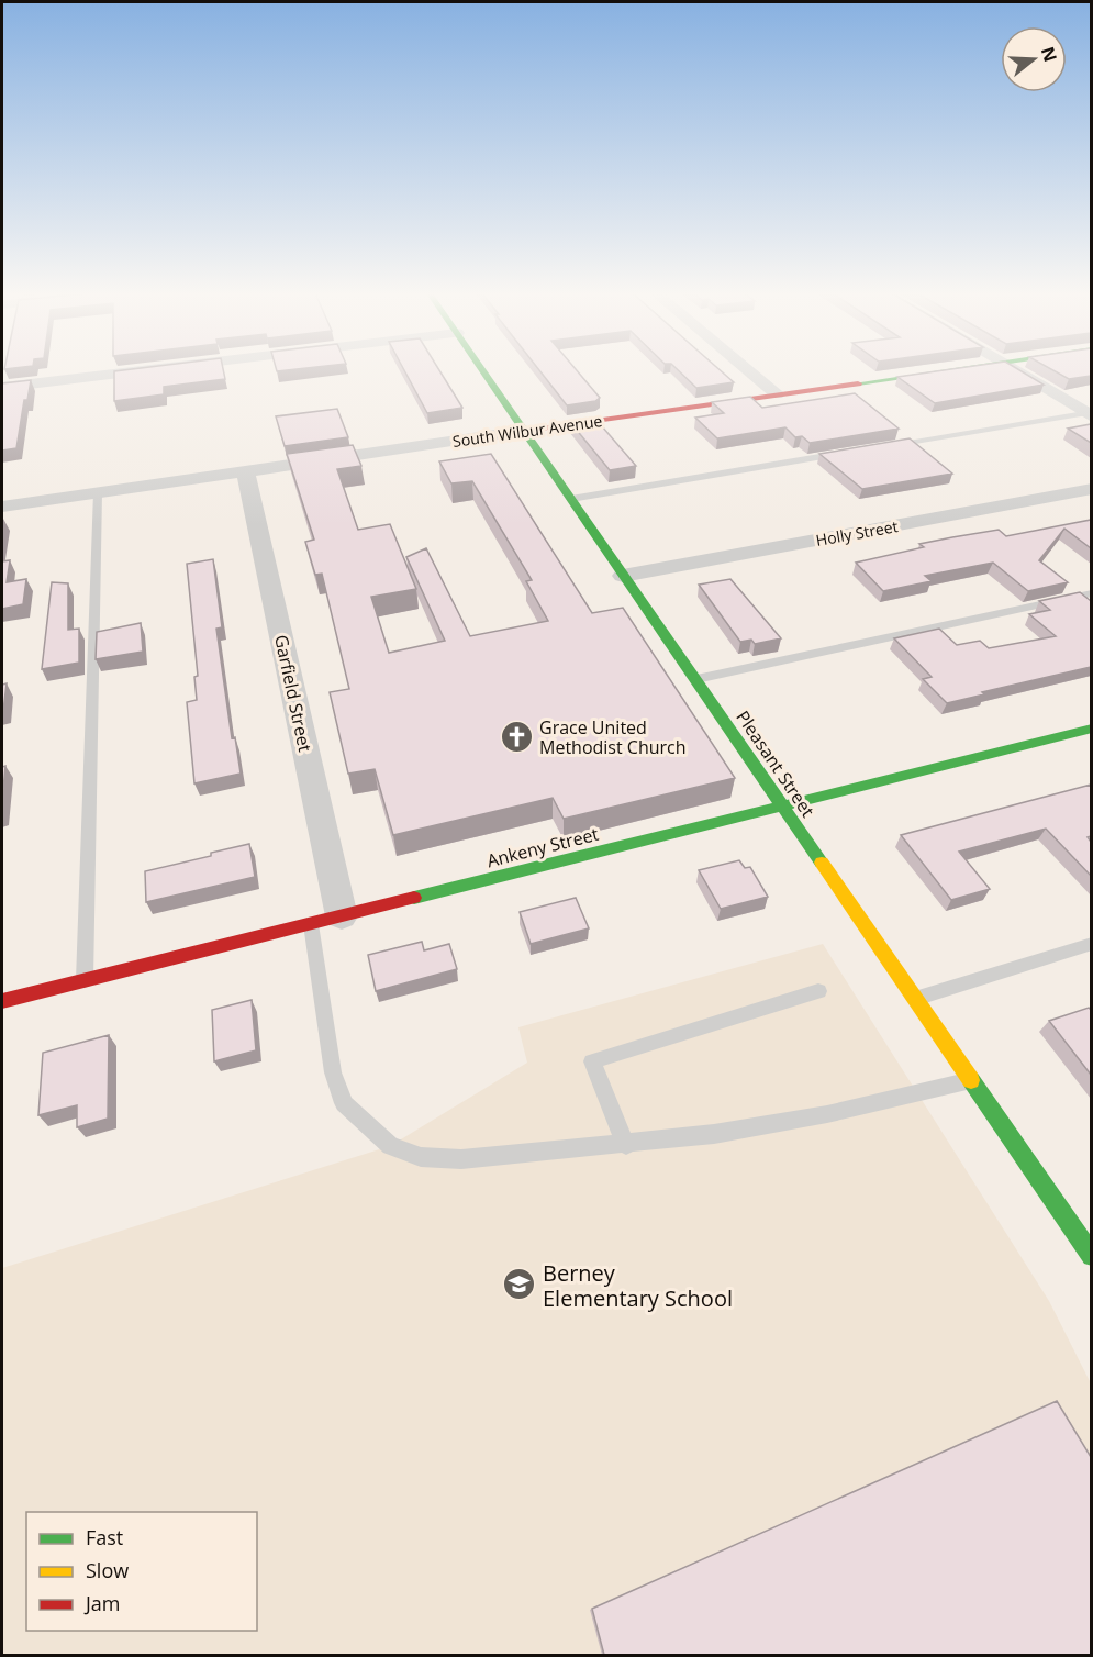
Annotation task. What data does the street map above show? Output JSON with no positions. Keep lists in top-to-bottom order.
{
  "streets": {
    "main road": ["South Wilbur Avenue", "Pleasant Street", "Ankeny Street"],
    "street": ["Holly Street", "Garfield Street"]
  },
  "crossings": [
    ["South Wilbur Avenue", "Garfield Street"],
    ["South Wilbur Avenue", "Pleasant Street"],
    ["Holly Street", "Pleasant Street"],
    ["Garfield Street", "Ankeny Street"],
    ["Pleasant Street", "Ankeny Street"]
  ],
  "places": {
    "church": ["Grace United Methodist Church"],
    "school or university": ["Berney Elementary School"]
  },
  "legend": ["Fast", "Slow", "Jam"],
  "north": "right"
}
